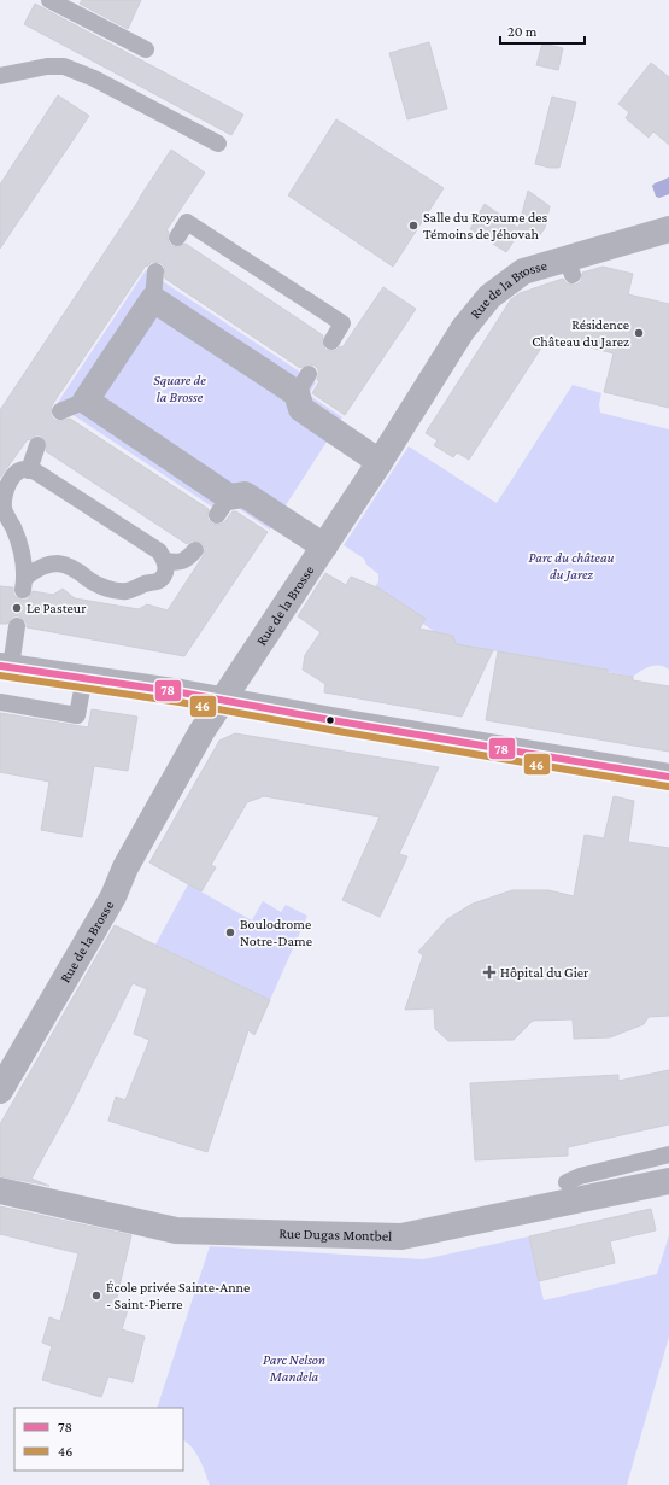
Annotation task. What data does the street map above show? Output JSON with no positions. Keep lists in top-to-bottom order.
{
  "streets": {
    "street": ["Rue de la Brosse", "Rue Dugas Montbel"]
  },
  "parks": ["Square de la Brosse", "Parc du château du Jarez", "Parc Nelson Mandela"],
  "places": {
    "other": [
      "Salle du Royaume des Témoins de Jéhovah",
      "Résidence Château du Jarez",
      "Le Pasteur",
      "Boulodrome Notre-Dame",
      "École privée Sainte-Anne - Saint-Pierre"
    ],
    "health": ["Hôpital du Gier"]
  },
  "lines": ["transit line 78", "transit line 46"],
  "legend": ["78", "46"],
  "scale_bar": "20 m"
}
